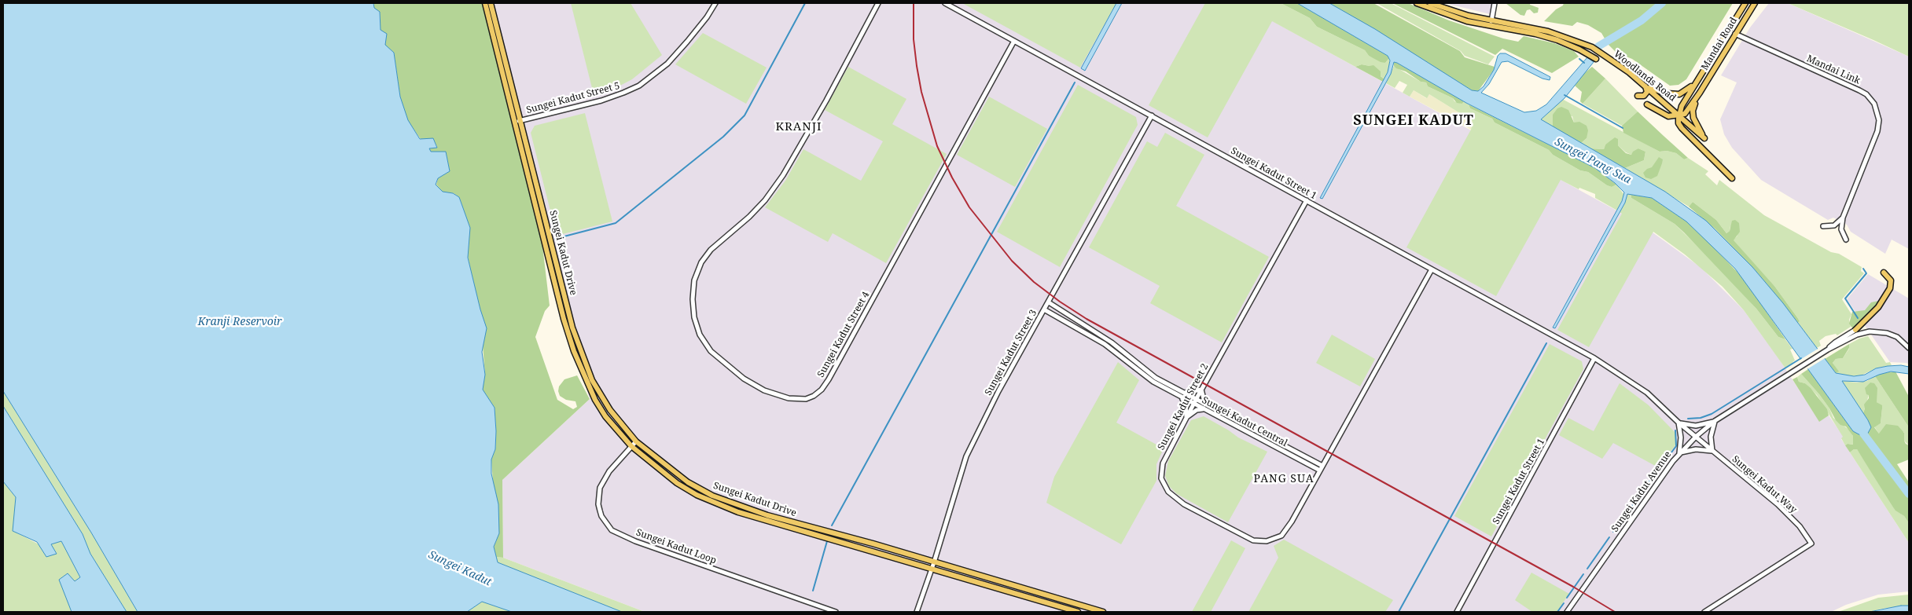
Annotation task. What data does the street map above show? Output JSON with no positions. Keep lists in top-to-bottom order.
{
  "streets": {
    "main road": ["Mandai Road", "Woodlands Road", "Sungei Kadut Drive"],
    "street": [
      "Mandai Link",
      "Sungei Kadut Street 5",
      "Sungei Kadut Street 1",
      "Sungei Kadut Street 4",
      "Sungei Kadut Street 3",
      "Sungei Kadut Street 2",
      "Sungei Kadut Central",
      "Sungei Kadut Way",
      "Sungei Kadut Avenue",
      "Sungei Kadut Loop"
    ]
  },
  "crossings": [
    ["Mandai Road", "Mandai Link"],
    ["Mandai Road", "Woodlands Road"],
    ["Sungei Kadut Street 5", "Sungei Kadut Drive"],
    ["Sungei Kadut Street 1", "Sungei Kadut Street 4"],
    ["Sungei Kadut Street 1", "Sungei Kadut Street 3"],
    ["Sungei Kadut Street 1", "Sungei Kadut Street 2"],
    ["Sungei Kadut Street 1", "Sungei Kadut Way"],
    ["Sungei Kadut Street 1", "Sungei Kadut Avenue"],
    ["Sungei Kadut Drive", "Sungei Kadut Street 3"],
    ["Sungei Kadut Drive", "Sungei Kadut Loop"],
    ["Sungei Kadut Street 3", "Sungei Kadut Central"],
    ["Sungei Kadut Street 2", "Sungei Kadut Central"],
    ["Sungei Kadut Way", "Sungei Kadut Avenue"]
  ],
  "districts": ["SUNGEI KADUT", "KRANJI", "PANG SUA"],
  "water": ["Sungei Pang Sua", "Kranji Reservoir", "Sungei Kadut"]
}
